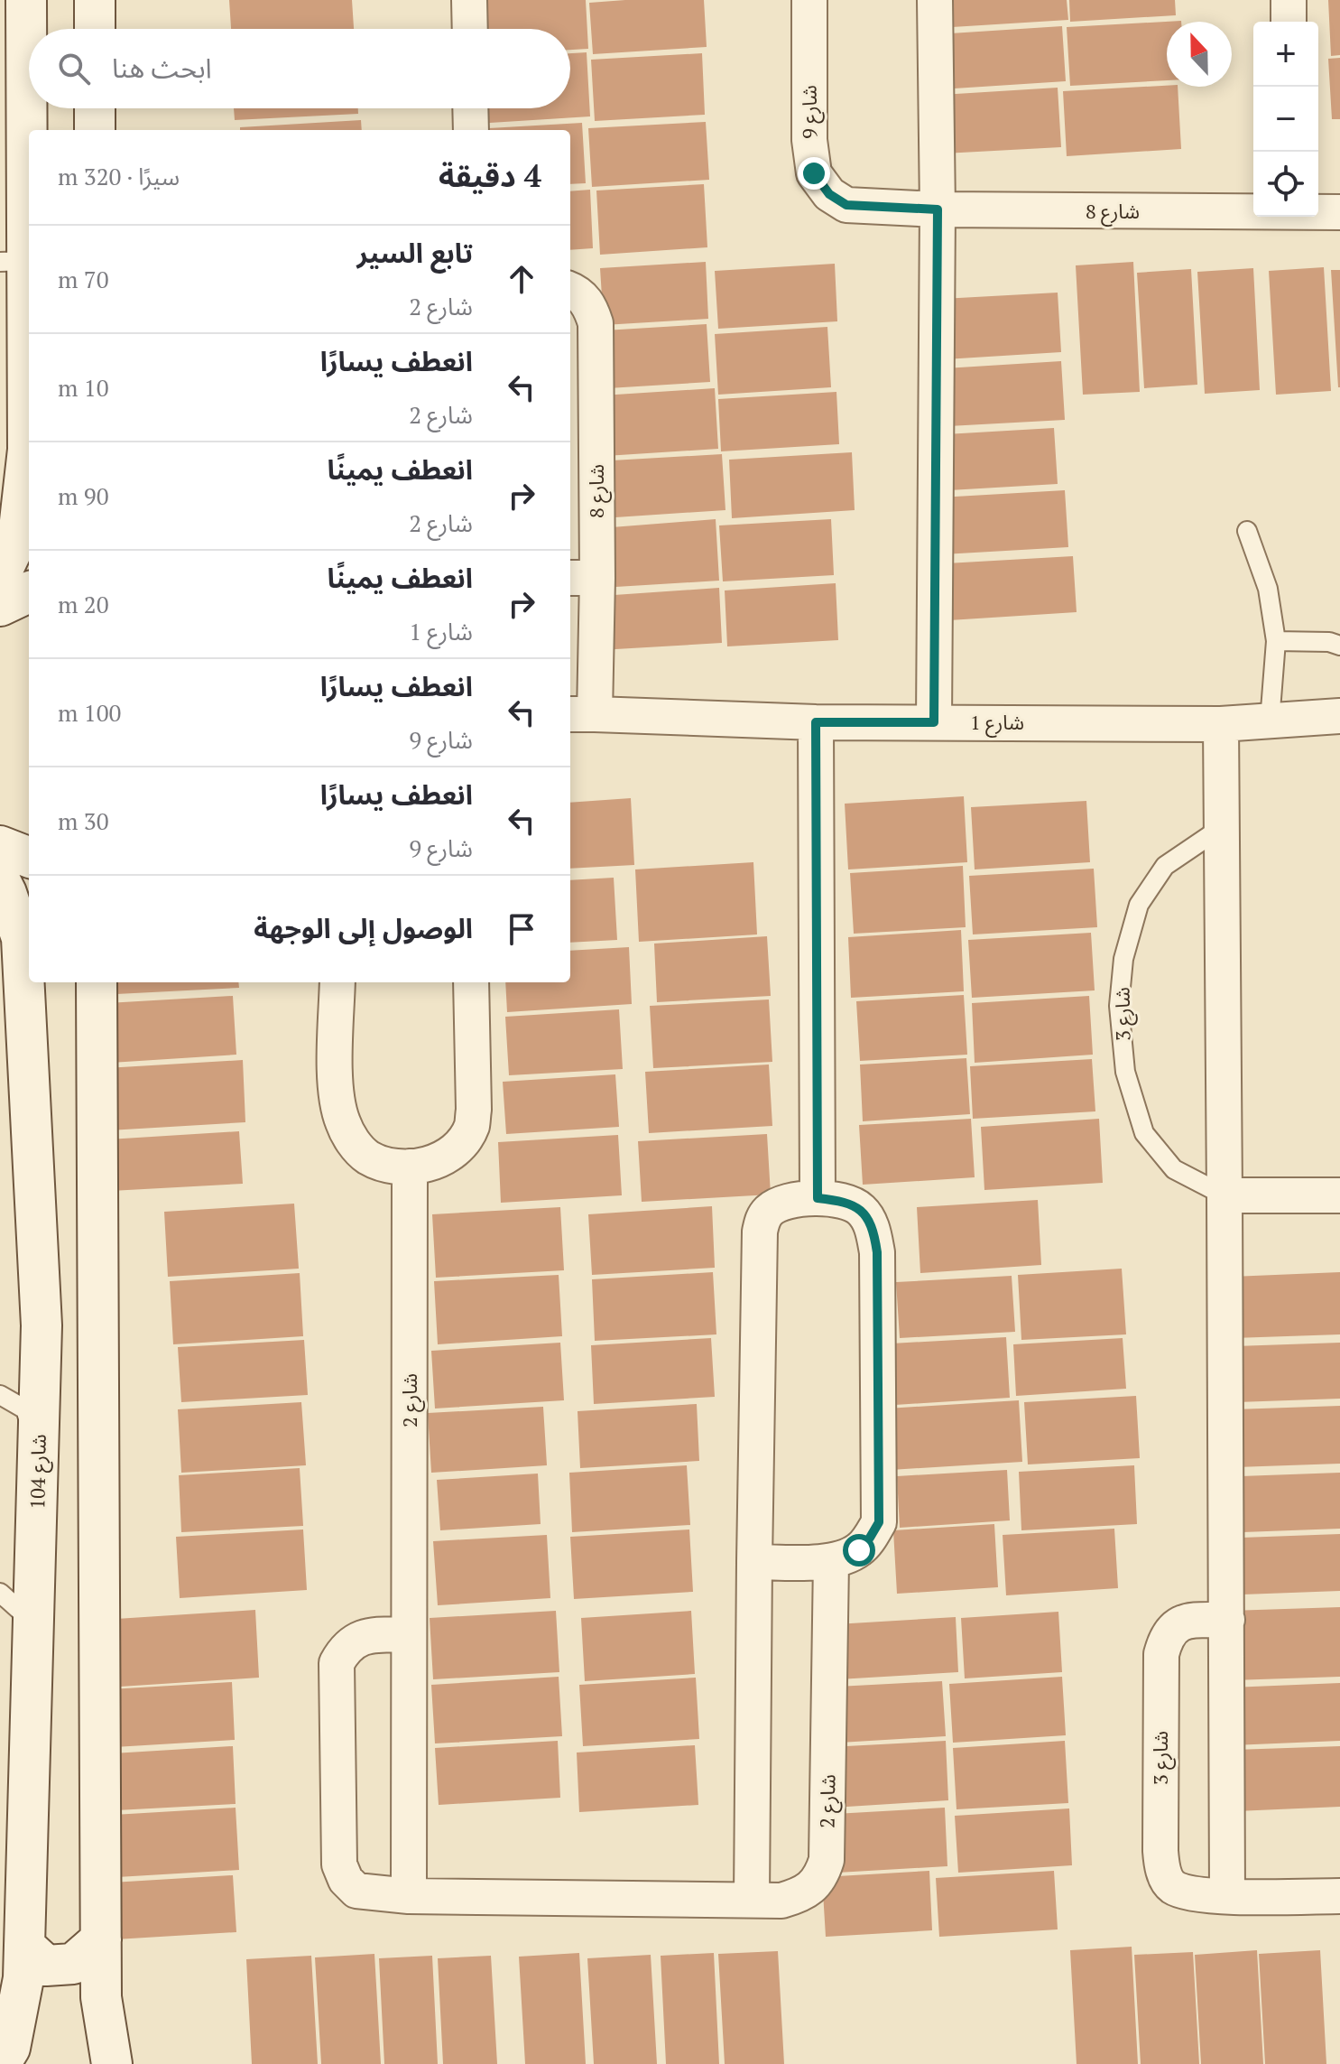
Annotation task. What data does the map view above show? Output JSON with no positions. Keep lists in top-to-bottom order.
{
  "streets": {
    "street": [
      "شارع 9",
      "شارع 8",
      "شارع 1",
      "شارع 3",
      "شارع 2",
      "شارع 104"
    ]
  },
  "crossings": [
    ["شارع 9", "شارع 8"],
    ["شارع 8", "شارع 1"]
  ],
  "north": "top",
  "page": {
    "map_buttons": ["+", "−"],
    "search": "ابحث هنا",
    "heading": ["4 دقيقة", "سيرًا · 320 m"],
    "list": [
      ["تابع السير", "شارع 2", "70 m"],
      ["انعطف يسارًا", "شارع 2", "10 m"],
      ["انعطف يمينًا", "شارع 2", "90 m"],
      ["انعطف يمينًا", "شارع 1", "20 m"],
      ["انعطف يسارًا", "شارع 9", "100 m"],
      ["انعطف يسارًا", "شارع 9", "30 m"],
      "الوصول إلى الوجهة"
    ]
  }
}
